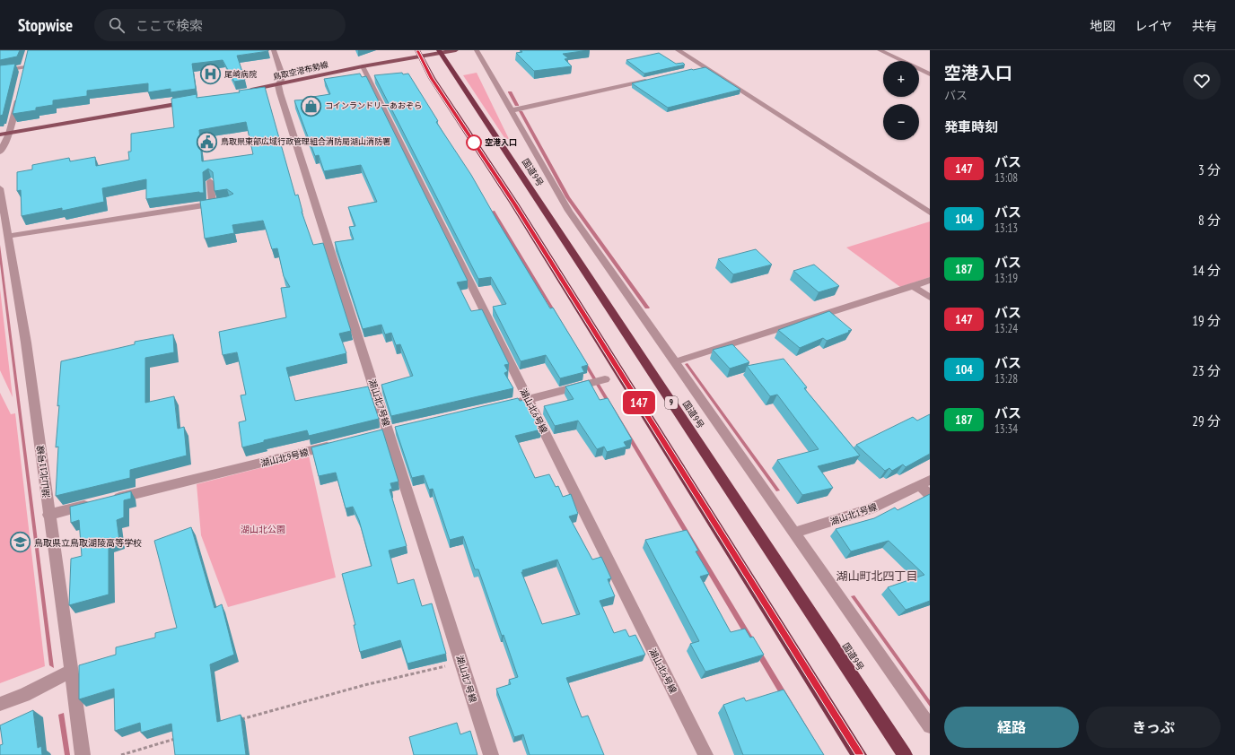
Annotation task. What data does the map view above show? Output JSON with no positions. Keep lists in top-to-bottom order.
{
  "streets": {
    "highway": ["国道9号", "9"],
    "main road": ["鳥取空港布勢線"],
    "street": [
      "湖山北7号線",
      "湖山北6号線",
      "湖山北9号線",
      "湖山北11号線",
      "湖山北1号線"
    ]
  },
  "crossings": [
    ["鳥取空港布勢線", "国道9号"],
    ["鳥取空港布勢線", "湖山北7号線"],
    ["鳥取空港布勢線", "湖山北6号線"]
  ],
  "districts": ["湖山町北四丁目"],
  "parks": ["湖山北公園"],
  "places": {
    "hospital": ["尾崎病院"],
    "shop": ["コインランドリーあおぞら"],
    "public building": ["鳥取県東部広域行政管理組合消防局湖山消防署"],
    "other": ["空港入口"],
    "school or university": ["鳥取県立鳥取湖陵高等学校"]
  },
  "lines": ["bus line 147"],
  "page": {
    "header": "Stopwise",
    "search": "ここで検索",
    "nav": ["地図", "レイヤ", "共有"],
    "on_map": "147",
    "heading": [
      ["空港入口", "バス"],
      "発車時刻"
    ],
    "map_buttons": ["+", "−"],
    "list": [
      {
        "mark": "147",
        "name": "バス",
        "note": "13:08",
        "value": "3 分"
      },
      {
        "mark": "104",
        "name": "バス",
        "note": "13:13",
        "value": "8 分"
      },
      {
        "mark": "187",
        "name": "バス",
        "note": "13:19",
        "value": "14 分"
      },
      {
        "mark": "147",
        "name": "バス",
        "note": "13:24",
        "value": "19 分"
      },
      {
        "mark": "104",
        "name": "バス",
        "note": "13:28",
        "value": "23 分"
      },
      {
        "mark": "187",
        "name": "バス",
        "note": "13:34",
        "value": "29 分"
      }
    ],
    "buttons": ["経路", "きっぷ"]
  }
}
